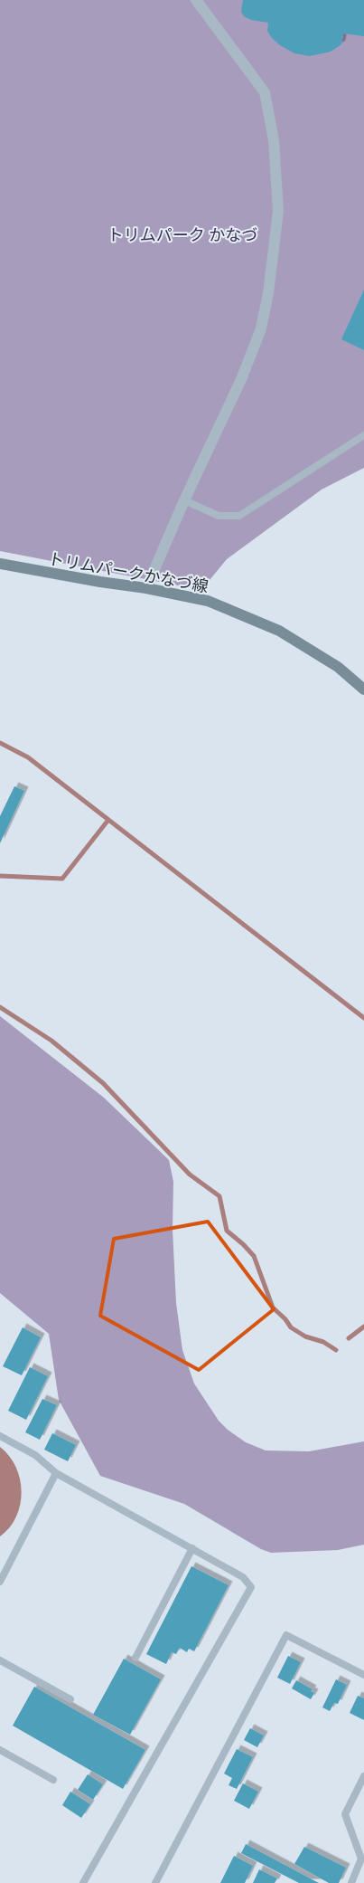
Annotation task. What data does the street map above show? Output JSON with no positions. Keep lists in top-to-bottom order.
{
  "streets": {
    "main road": ["トリムパークかなづ線"]
  },
  "parks": ["トリムパーク かなづ"]
}
